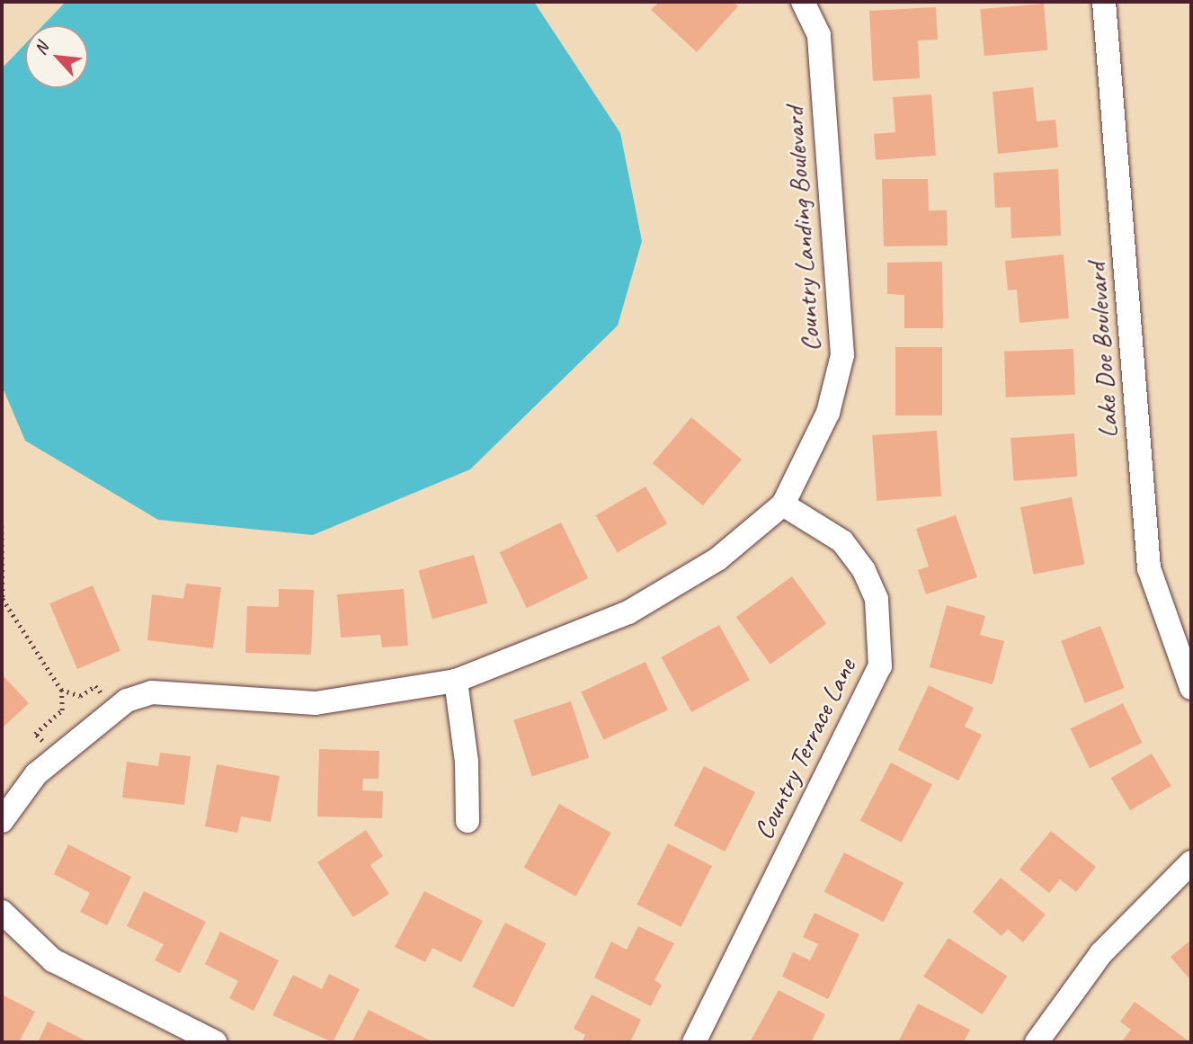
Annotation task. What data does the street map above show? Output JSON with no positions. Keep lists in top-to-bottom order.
{
  "streets": {
    "street": ["Country Landing Boulevard", "Lake Doe Boulevard", "Country Terrace Lane"]
  },
  "crossings": [
    ["Country Landing Boulevard", "Country Terrace Lane"]
  ],
  "north": "top left"
}
